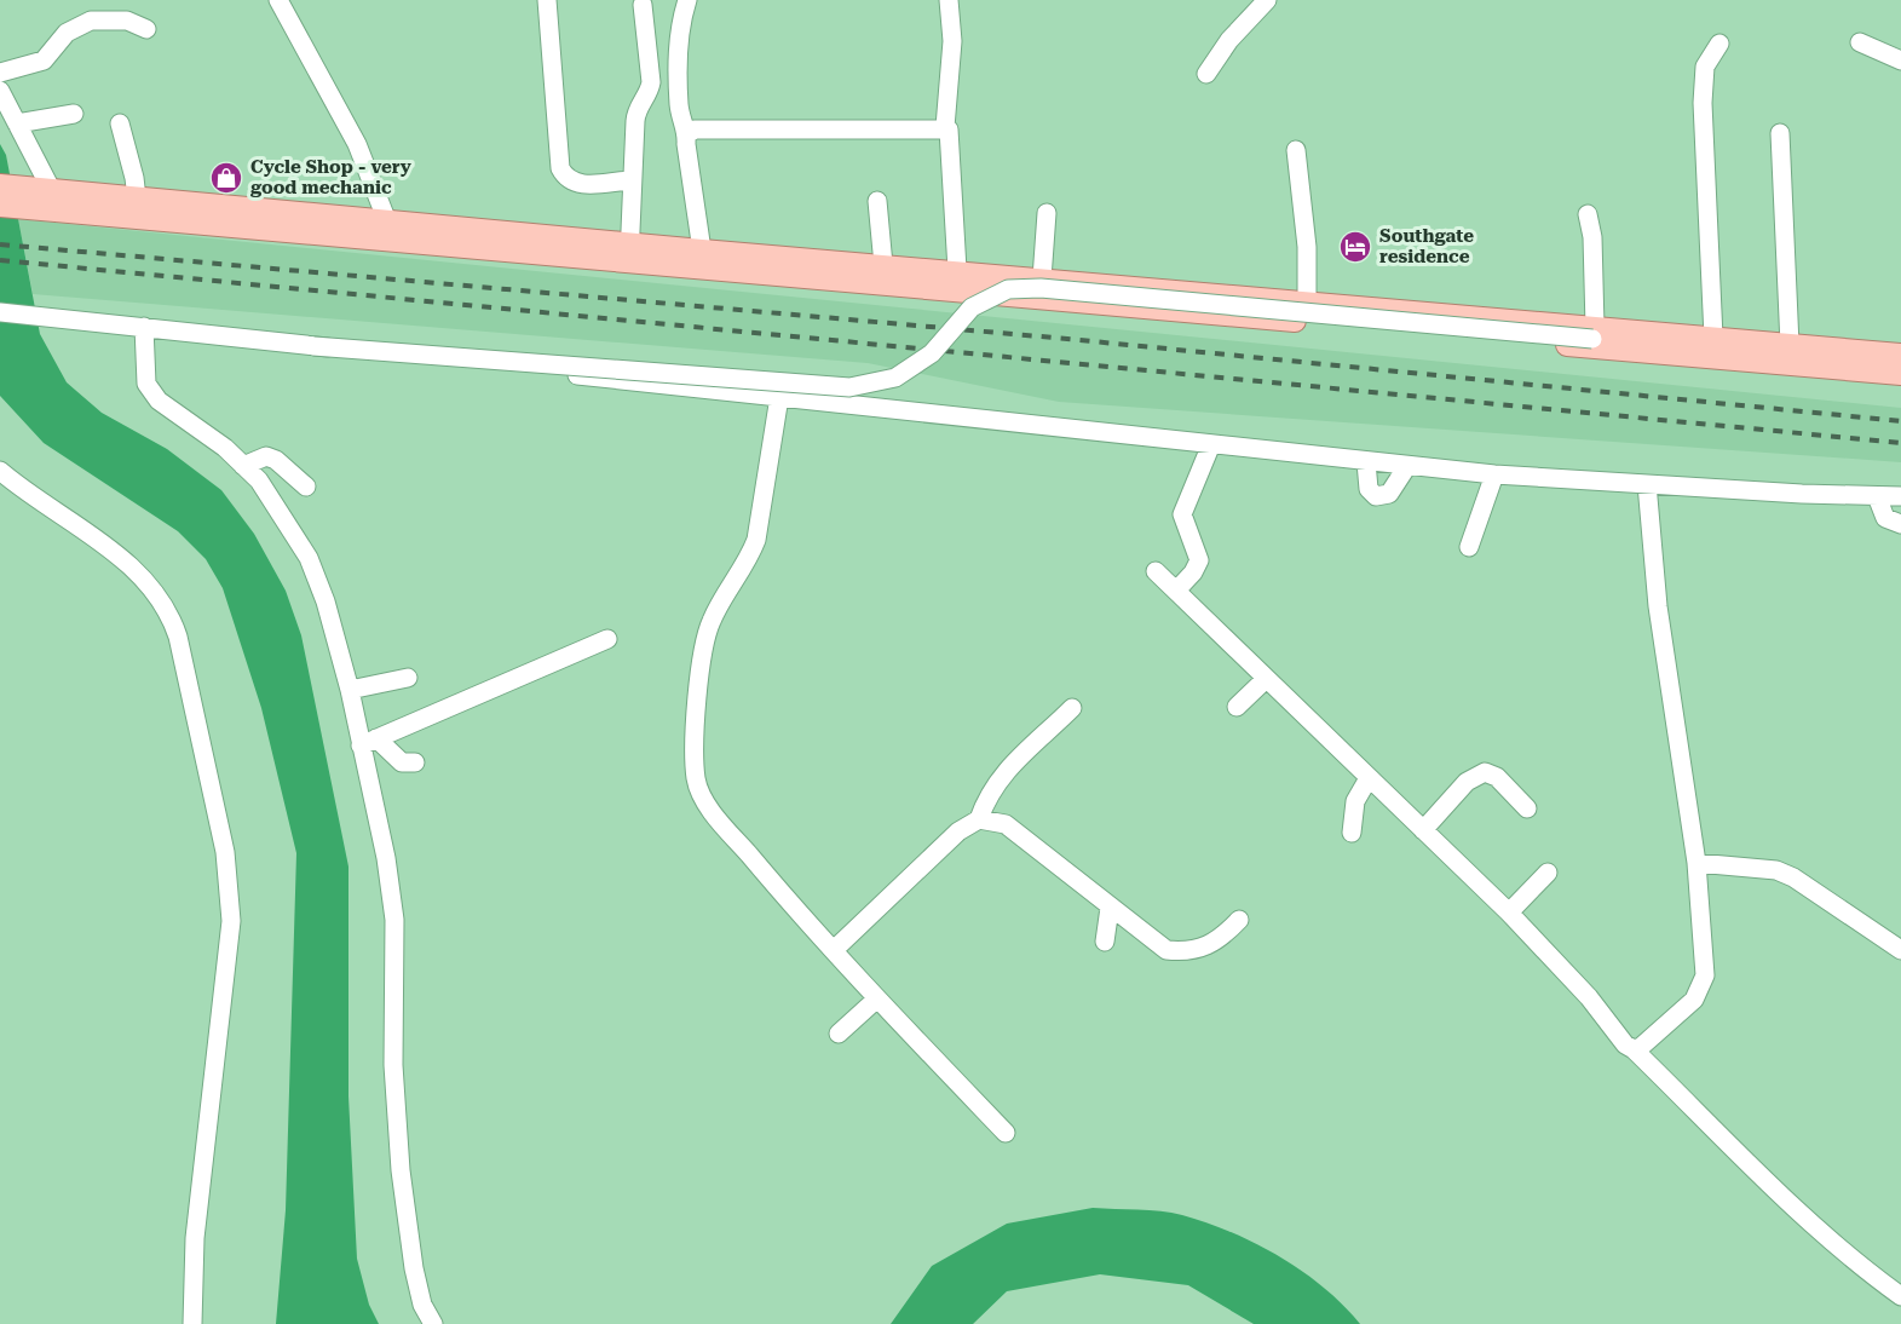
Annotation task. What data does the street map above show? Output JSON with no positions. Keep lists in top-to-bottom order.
{
  "places": {
    "shop": ["Cycle Shop - very good mechanic"],
    "hotel": ["Southgate residence"]
  }
}
